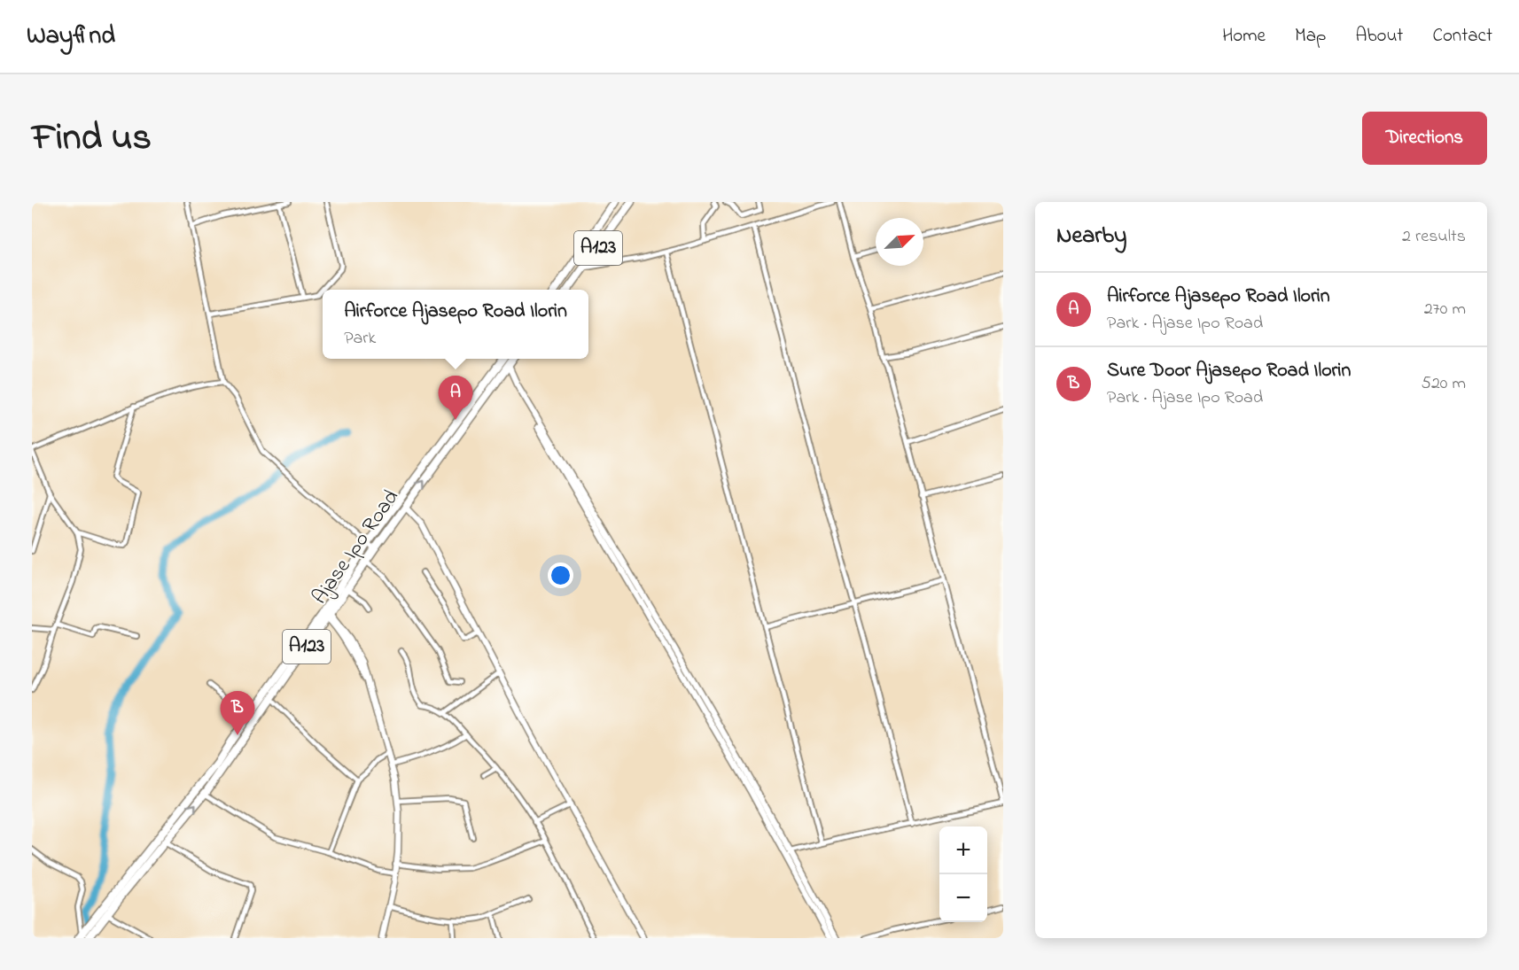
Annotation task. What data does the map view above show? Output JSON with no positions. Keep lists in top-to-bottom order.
{
  "streets": {
    "highway": ["A123", "Ajase Ipo Road"]
  },
  "north": "top right",
  "page": {
    "header": "Wayfind",
    "nav": [
      "Home",
      "Map",
      "About",
      "Contact"
    ],
    "title": "Find us",
    "buttons": "Directions",
    "heading": ["Nearby", "2 results"],
    "list": [
      {
        "mark": "A",
        "name": "Airforce Ajasepo Road Ilorin",
        "note": "Park · Ajase Ipo Road",
        "value": "270 m"
      },
      {
        "mark": "B",
        "name": "Sure Door Ajasepo Road Ilorin",
        "note": "Park · Ajase Ipo Road",
        "value": "520 m"
      }
    ],
    "popup": ["Airforce Ajasepo Road Ilorin", "Park"],
    "pins": ["A", "B"],
    "map_buttons": ["+", "−"]
  }
}
